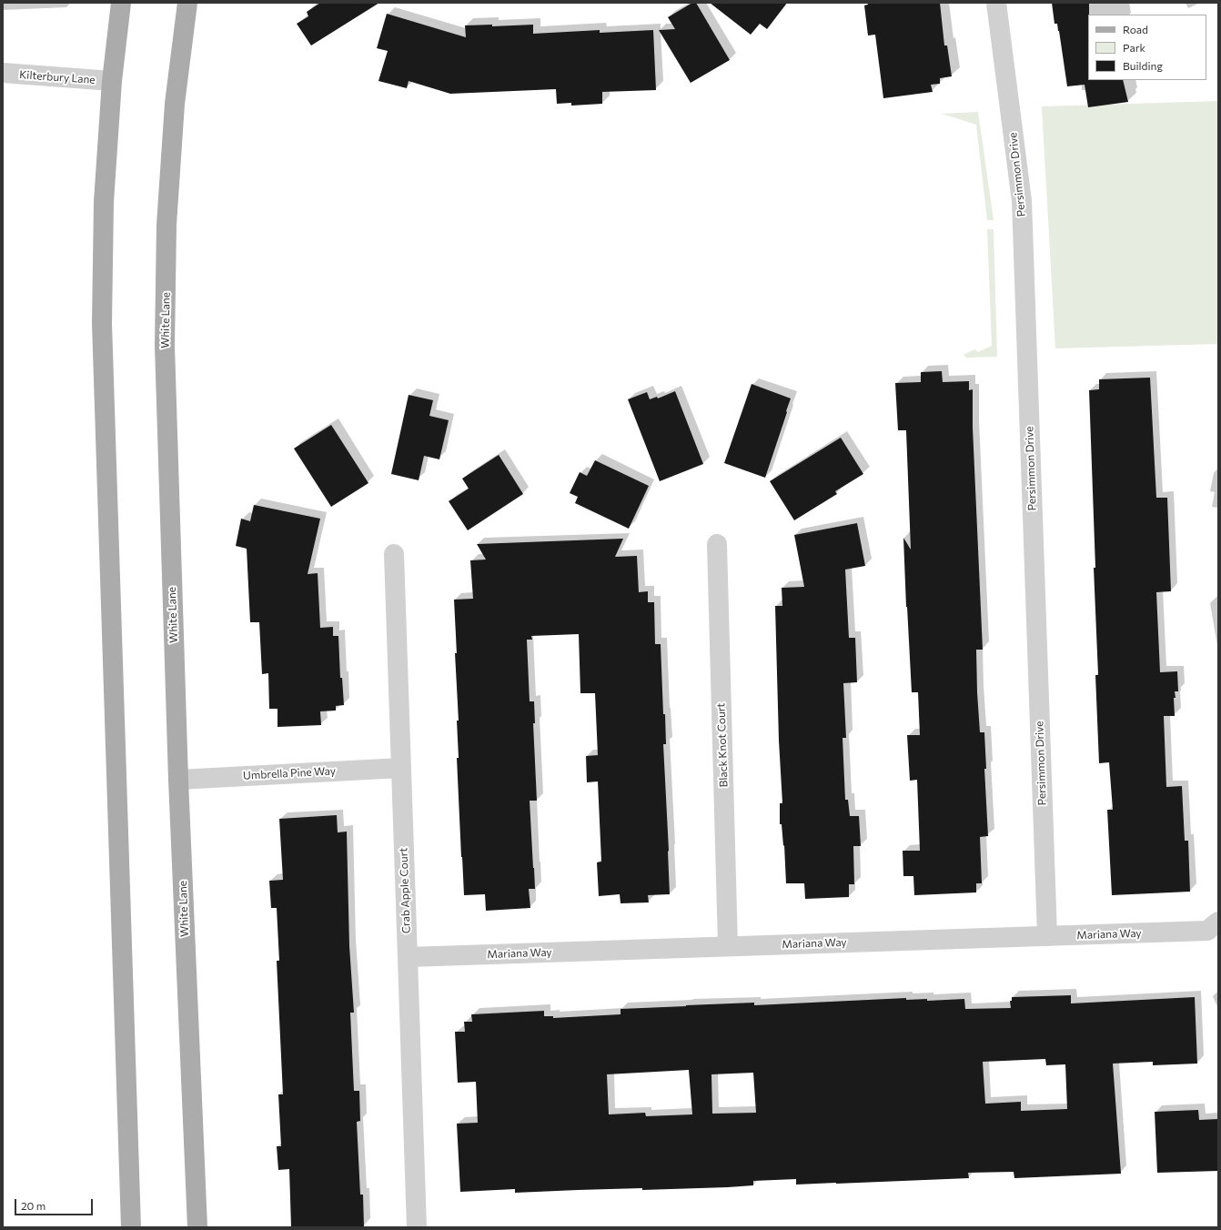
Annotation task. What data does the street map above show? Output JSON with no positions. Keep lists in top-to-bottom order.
{
  "streets": {
    "main road": ["White Lane"],
    "street": [
      "Kilterbury Lane",
      "Persimmon Drive",
      "Black Knot Court",
      "Umbrella Pine Way",
      "Crab Apple Court",
      "Mariana Way"
    ]
  },
  "crossings": [
    ["Persimmon Drive", "Mariana Way"],
    ["White Lane", "Umbrella Pine Way"],
    ["Black Knot Court", "Mariana Way"],
    ["Umbrella Pine Way", "Crab Apple Court"],
    ["Crab Apple Court", "Mariana Way"]
  ],
  "legend": ["Road", "Park", "Building"],
  "scale_bar": "20 m"
}
